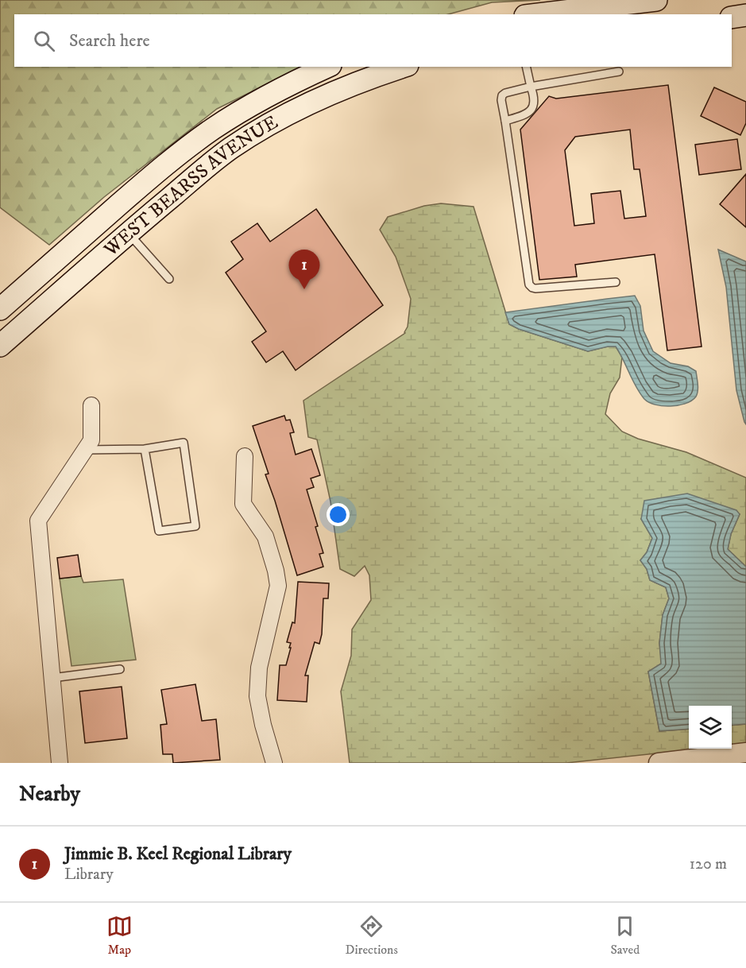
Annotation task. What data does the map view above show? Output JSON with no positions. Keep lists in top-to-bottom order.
{
  "streets": {
    "main road": ["WEST BEARSS AVENUE"]
  },
  "page": {
    "search": "Search here",
    "pins": "1",
    "heading": "Nearby",
    "list": [
      {
        "mark": "1",
        "name": "Jimmie B. Keel Regional Library",
        "note": "Library",
        "value": "120 m"
      }
    ],
    "nav": ["Map", "Directions", "Saved"]
  }
}
